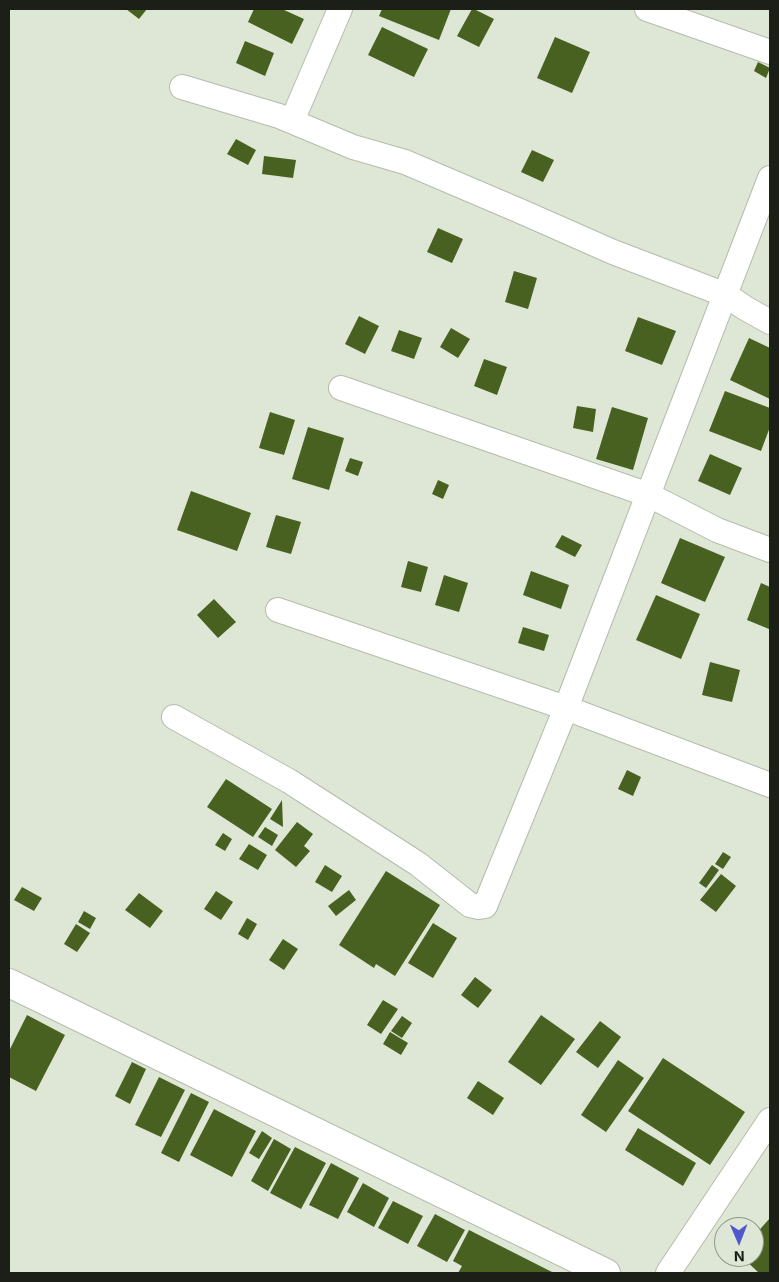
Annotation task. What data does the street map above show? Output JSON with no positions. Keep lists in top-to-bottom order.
{
  "north": "bottom"
}
